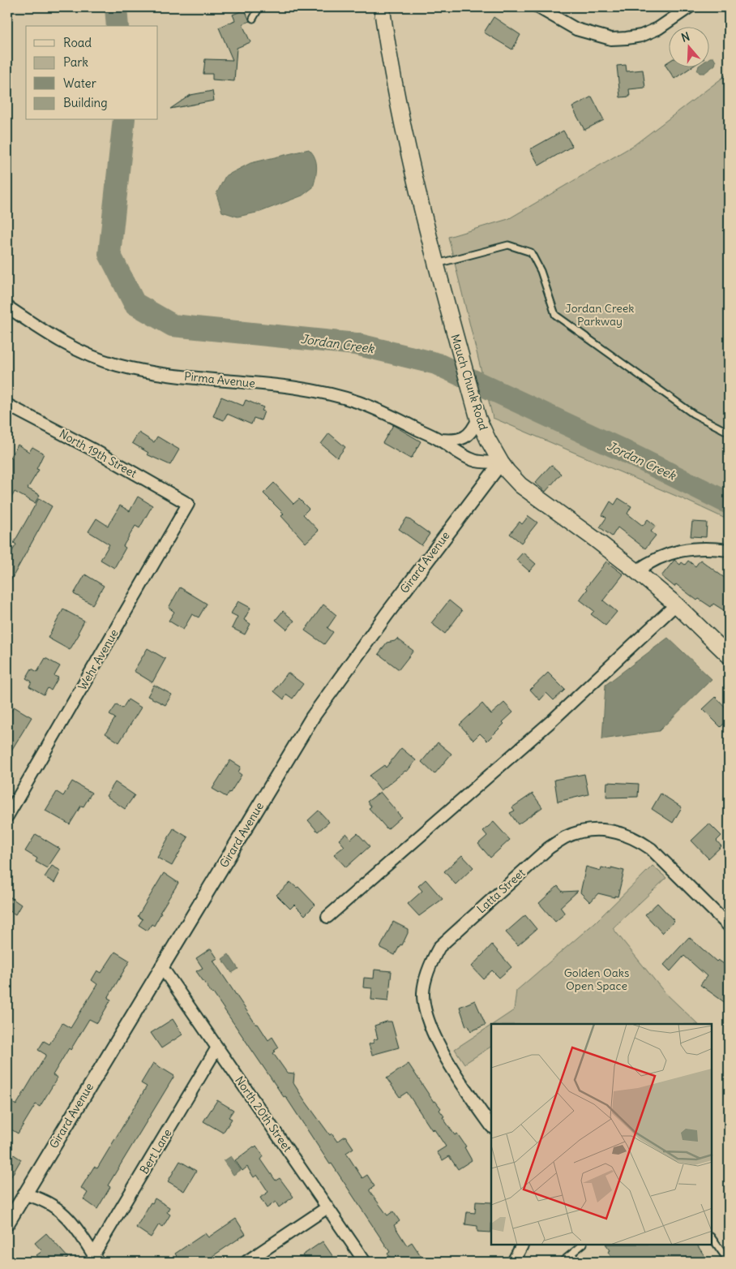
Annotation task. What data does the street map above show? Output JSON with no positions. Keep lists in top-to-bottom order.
{
  "streets": {
    "main road": ["Mauch Chunk Road"],
    "street": [
      "Pirma Avenue",
      "North 19th Street",
      "Girard Avenue",
      "Wehr Avenue",
      "Latta Street",
      "North 20th Street",
      "Bert Lane"
    ]
  },
  "crossings": [
    ["Pirma Avenue", "Mauch Chunk Road"],
    ["Pirma Avenue", "Girard Avenue"],
    ["Mauch Chunk Road", "Girard Avenue"],
    ["North 19th Street", "Wehr Avenue"],
    ["Girard Avenue", "North 20th Street"],
    ["North 20th Street", "Bert Lane"]
  ],
  "water": ["Jordan Creek"],
  "parks": ["Jordan Creek Parkway", "Golden Oaks Open Space"],
  "legend": [
    "Road",
    "Park",
    "Water",
    "Building"
  ],
  "north": "top"
}
